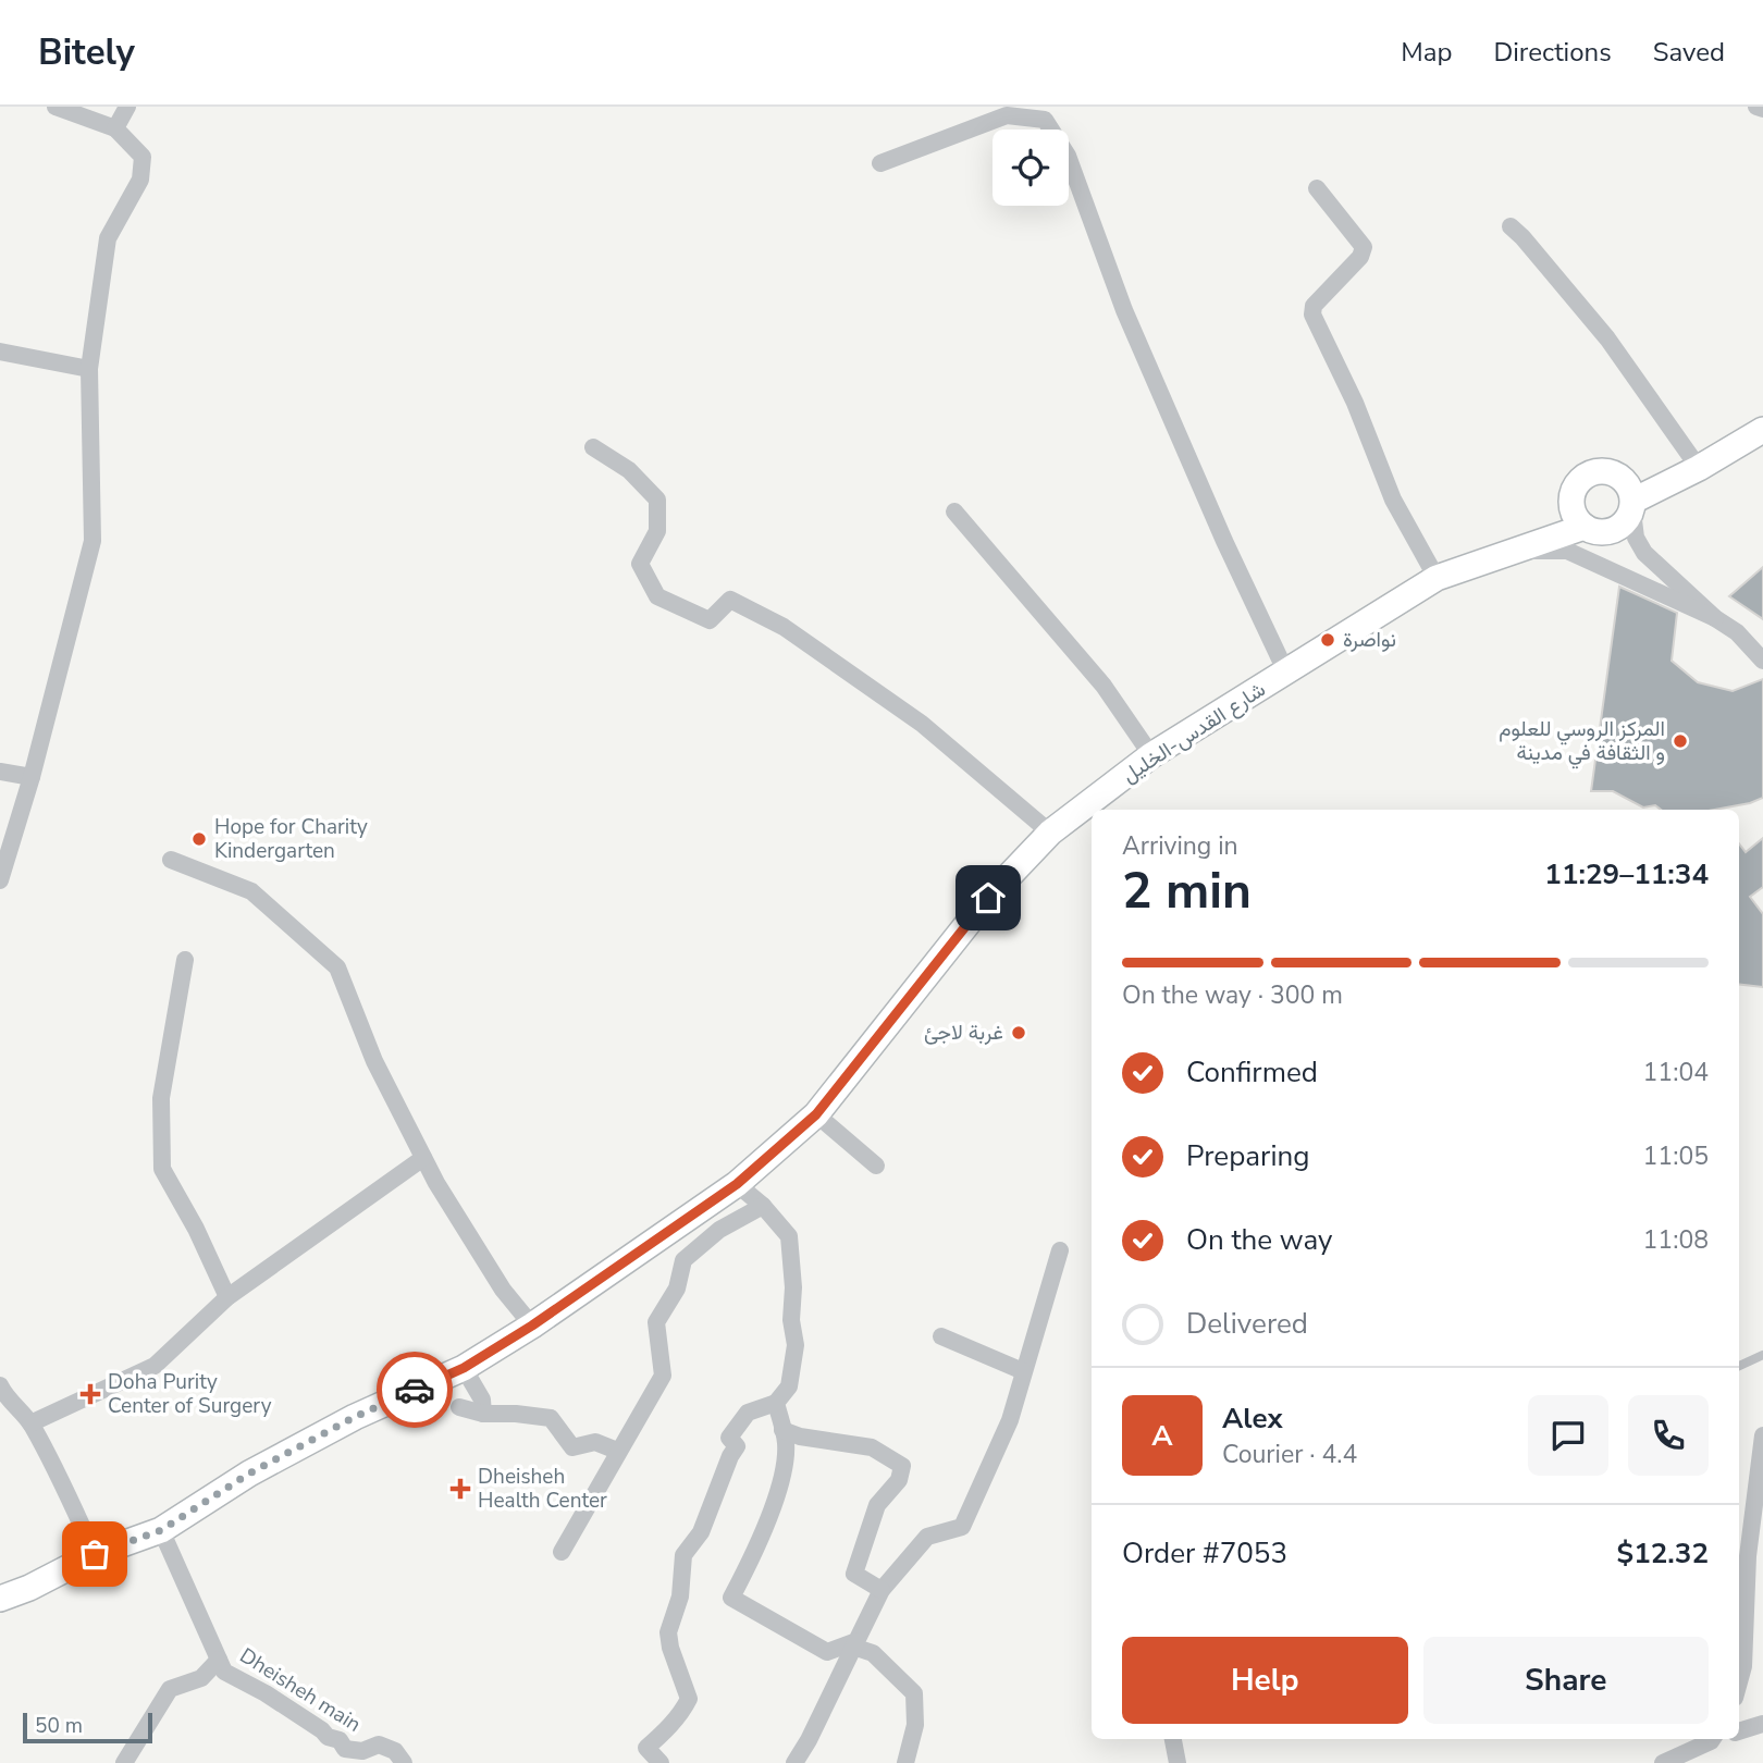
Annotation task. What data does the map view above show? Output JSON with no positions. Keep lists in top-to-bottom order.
{
  "streets": {
    "main road": ["شارع القدس-الخليل"],
    "street": ["Dheisheh main"]
  },
  "crossings": [
    ["شارع القدس-الخليل", "Dheisheh main"]
  ],
  "places": {
    "other": [
      "نواصرة",
      "المركز الروسي للعلوم و الثقافة في مدينة",
      "Hope for Charity Kindergarten",
      "غربة لاجئ"
    ],
    "health": ["Doha Purity Center of Surgery", "Dheisheh Health Center"]
  },
  "scale_bar": "50 m",
  "page": {
    "header": "Bitely",
    "nav": ["Map", "Directions", "Saved"],
    "heading": ["2 min", "Arriving in", "11:29–11:34"],
    "panel": [
      "Alex",
      "Courier · 4.4",
      "Order #7053",
      "$12.32"
    ],
    "bar": "On the way · 300 m",
    "list": [
      ["Confirmed", "11:04"],
      ["Preparing", "11:05"],
      ["On the way", "11:08"],
      "Delivered"
    ],
    "round": "A",
    "buttons": ["Help", "Share"],
    "scale": "50 m"
  }
}
